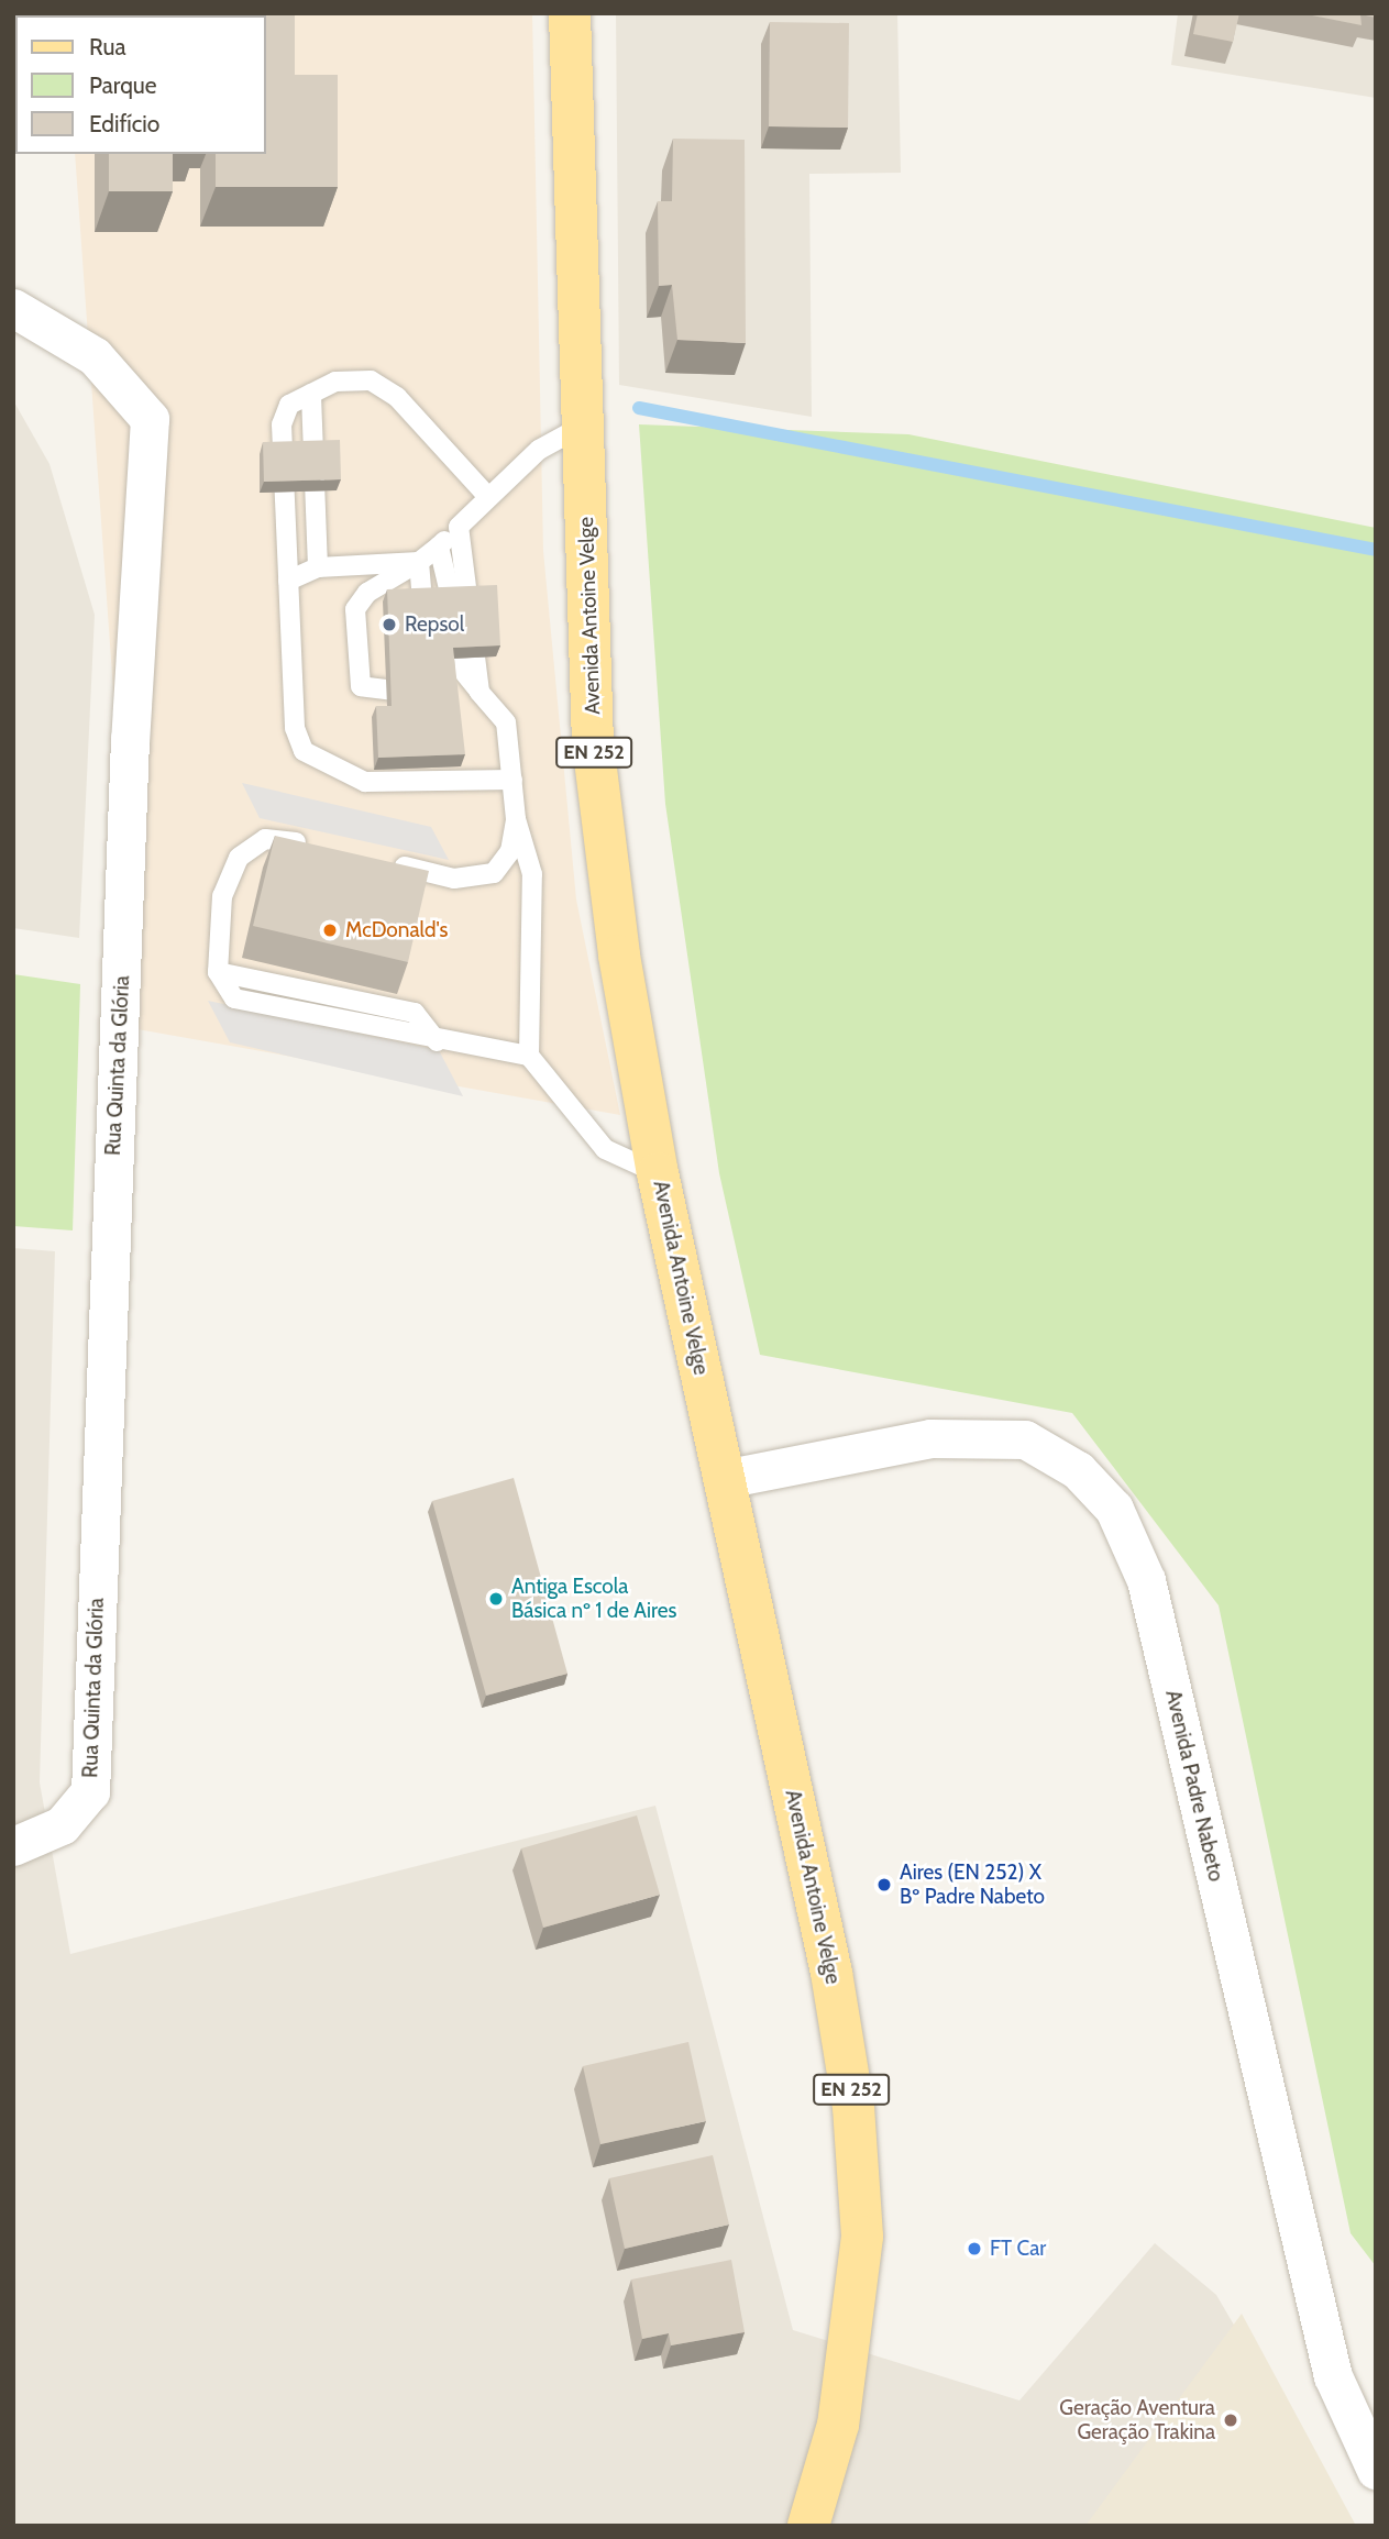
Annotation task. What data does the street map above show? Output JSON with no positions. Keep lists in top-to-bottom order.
{
  "streets": {
    "main road": ["Avenida Antoine Velge", "EN 252"],
    "street": ["Rua Quinta da Glória", "Avenida Padre Nabeto"]
  },
  "crossings": [
    ["Avenida Antoine Velge", "Avenida Padre Nabeto"]
  ],
  "places": [
    "Repsol",
    "McDonald's",
    "Antiga Escola Básica nº 1 de Aires",
    "Aires (EN 252) X Bº Padre Nabeto",
    "FT Car",
    "Geração Aventura Geração Trakina"
  ],
  "legend": ["Rua", "Parque", "Edifício"]
}
